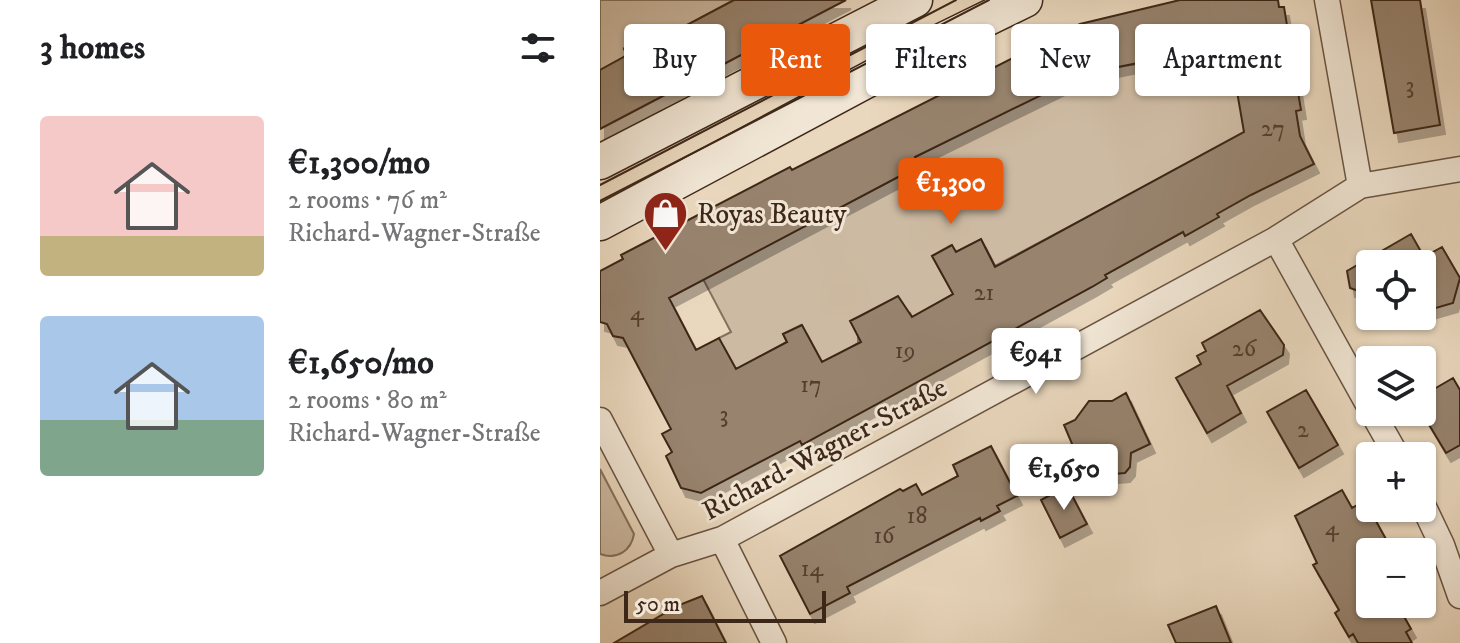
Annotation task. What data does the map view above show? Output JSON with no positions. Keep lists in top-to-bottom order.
{
  "streets": {
    "street": ["Richard-Wagner-Straße"]
  },
  "places": {
    "shop": ["Royas Beauty"]
  },
  "house_numbers": [
    "3",
    "27",
    "21",
    "4",
    "26",
    "19",
    "17",
    "3",
    "2",
    "18",
    "4",
    "16",
    "14"
  ],
  "scale_bar": "50 m",
  "page": {
    "heading": "3 homes",
    "chip": [
      "Buy",
      "Rent",
      "Filters",
      "New",
      "Apartment"
    ],
    "list": [
      {
        "name": "€1,300/mo",
        "note": "2 rooms · 76 m² · Richard-Wagner-Straße"
      },
      {
        "name": "€1,650/mo",
        "note": "2 rooms · 80 m² · Richard-Wagner-Straße"
      }
    ],
    "price": ["€1,300", "€941", "€1,650"],
    "map_buttons": ["+", "−"],
    "scale": "50 m"
  }
}
